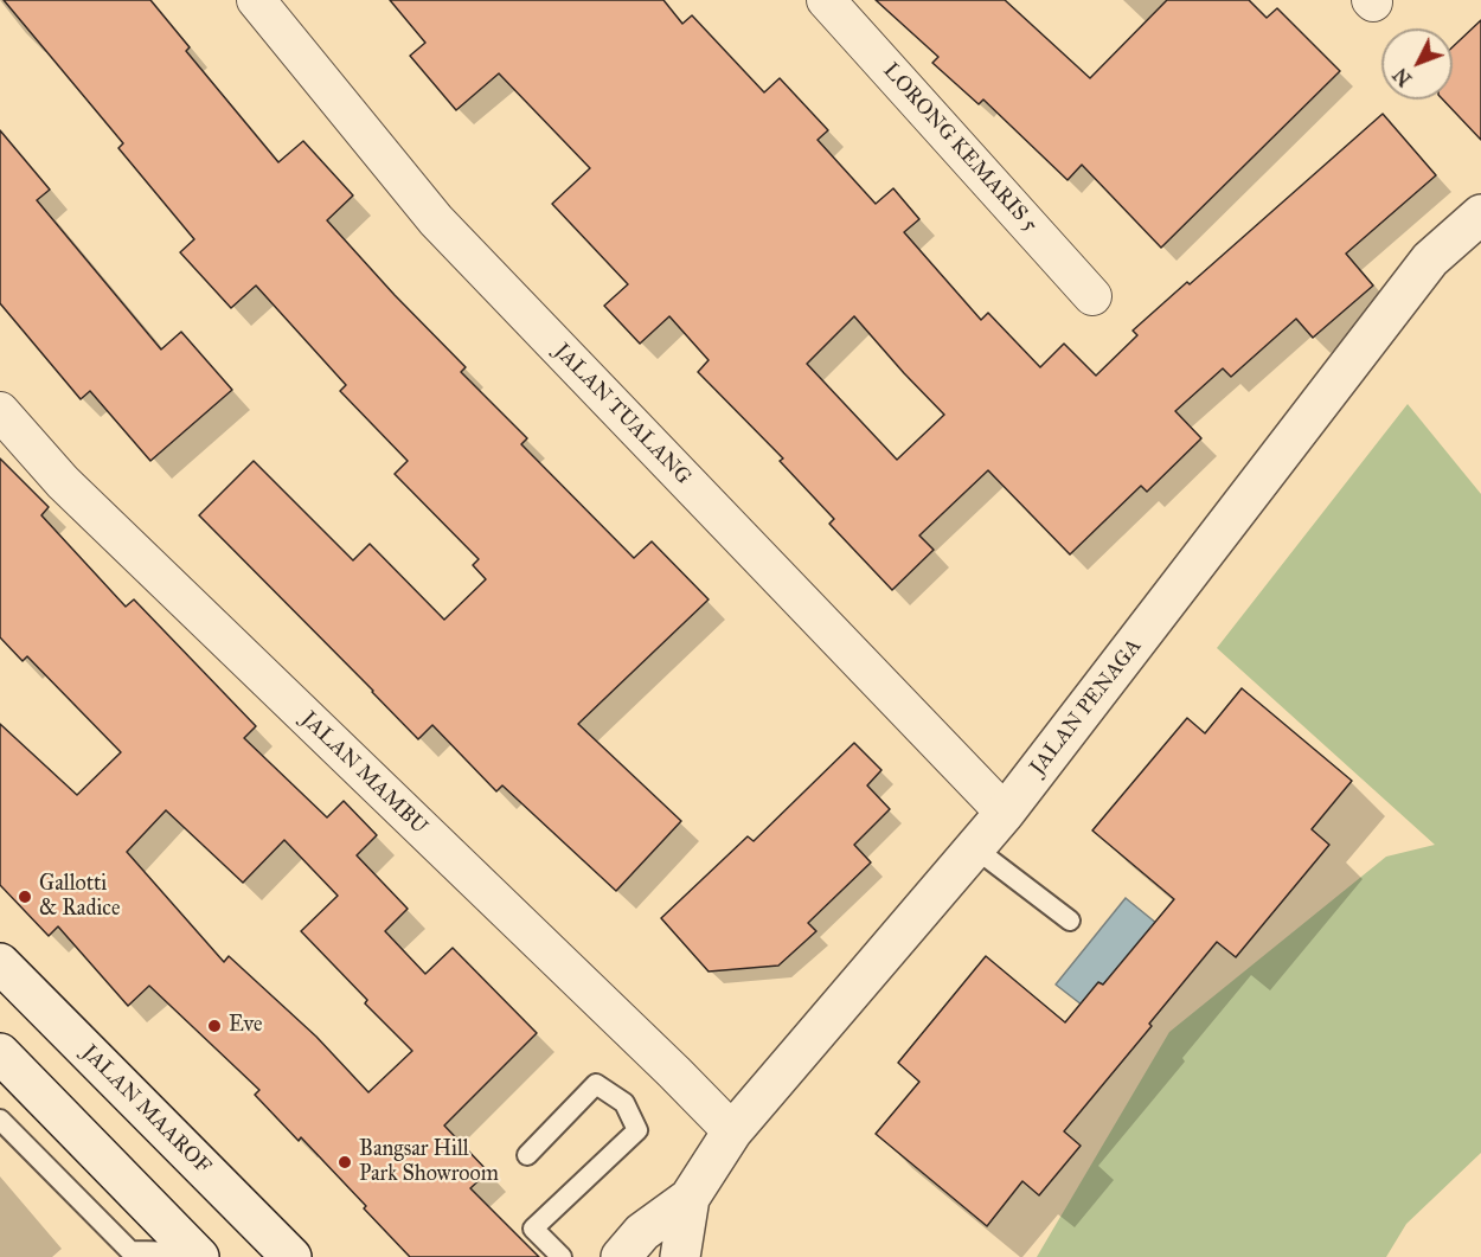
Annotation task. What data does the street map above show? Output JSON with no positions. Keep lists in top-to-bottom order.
{
  "streets": {
    "street": [
      "LORONG KEMARIS 5",
      "JALAN TUALANG",
      "JALAN PENAGA",
      "JALAN MAMBU",
      "JALAN MAAROF"
    ]
  },
  "crossings": [
    ["JALAN TUALANG", "JALAN PENAGA"],
    ["JALAN PENAGA", "JALAN MAMBU"]
  ],
  "places": ["Gallotti & Radice", "Eve", "Bangsar Hill Park Showroom"],
  "north": "bottom left"
}
